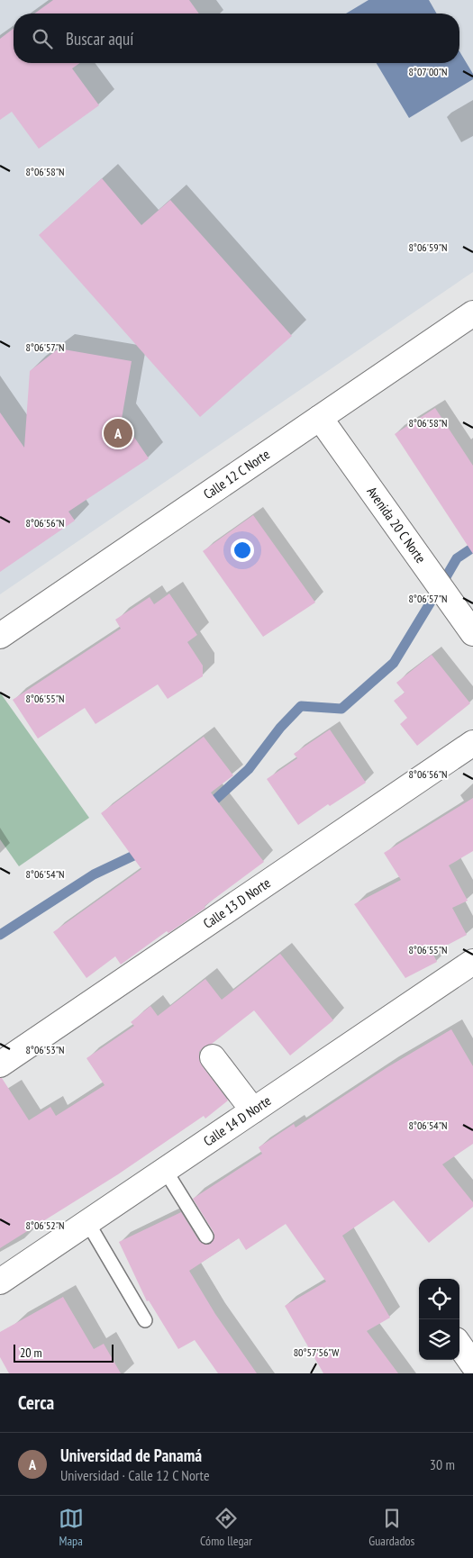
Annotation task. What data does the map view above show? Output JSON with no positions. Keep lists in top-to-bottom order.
{
  "streets": {
    "street": [
      "Calle 12 C Norte",
      "Avenida 20 C Norte",
      "Calle 13 D Norte",
      "Calle 14 D Norte"
    ]
  },
  "crossings": [
    ["Calle 12 C Norte", "Avenida 20 C Norte"]
  ],
  "scale_bar": "20 m",
  "page": {
    "search": "Buscar aquí",
    "pins": "A",
    "scale": "20 m",
    "heading": "Cerca",
    "list": [
      {
        "mark": "A",
        "name": "Universidad de Panamá",
        "note": "Universidad · Calle 12 C Norte",
        "value": "30 m"
      }
    ],
    "nav": ["Mapa", "Cómo llegar", "Guardados"]
  },
  "coordinates": [
    "8°07'00\"N",
    "8°06'58\"N",
    "8°06'59\"N",
    "8°06'57\"N",
    "8°06'56\"N",
    "8°06'55\"N",
    "8°06'54\"N",
    "8°06'53\"N",
    "8°06'52\"N",
    "80°57'56\"W"
  ]
}
